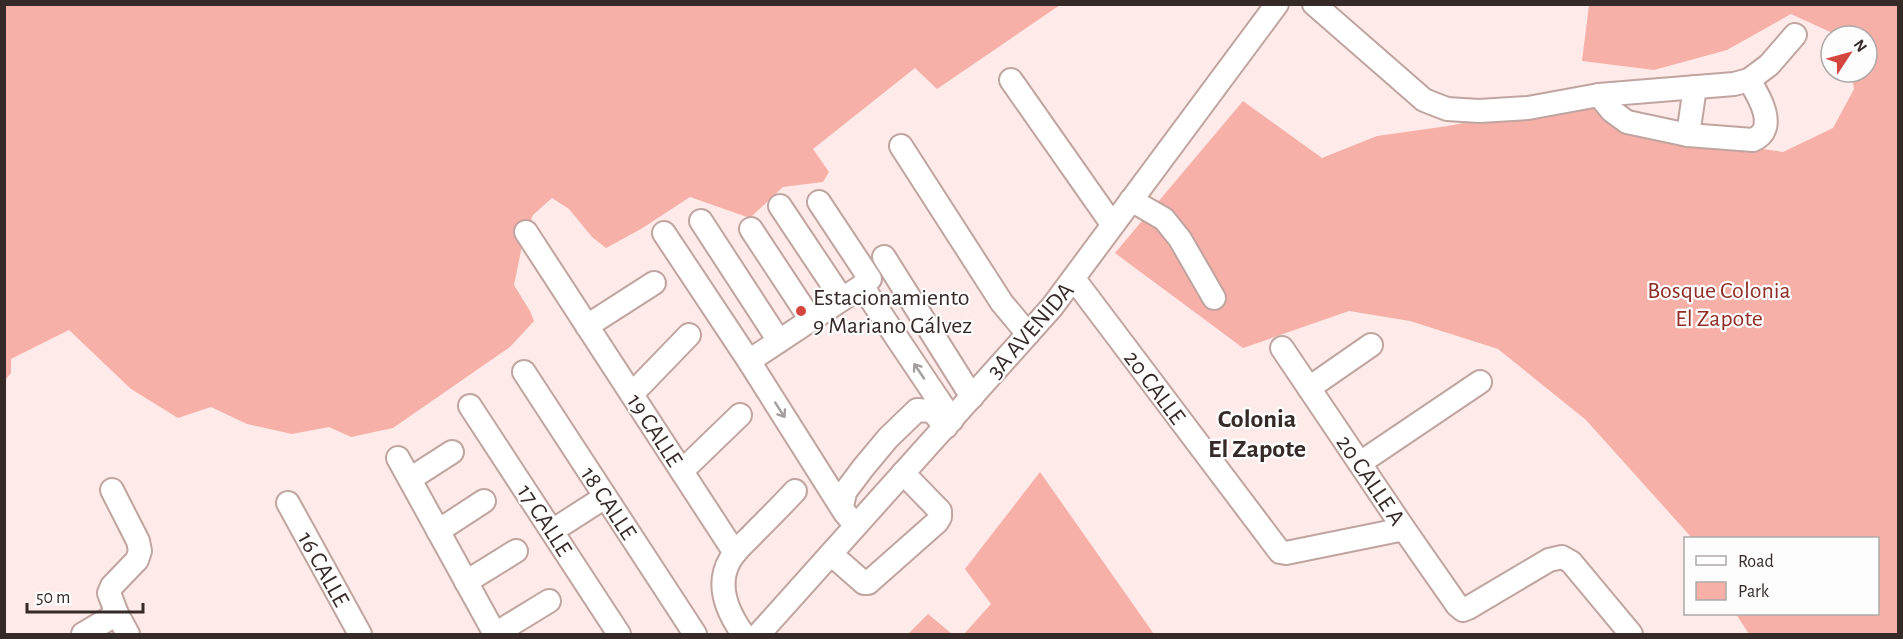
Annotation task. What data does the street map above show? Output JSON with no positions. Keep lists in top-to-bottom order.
{
  "streets": {
    "street": [
      "3A AVENIDA",
      "20 CALLE",
      "19 CALLE",
      "20 CALLE A",
      "18 CALLE",
      "17 CALLE",
      "16 CALLE"
    ]
  },
  "crossings": [
    ["3A AVENIDA", "20 CALLE"],
    ["20 CALLE", "20 CALLE A"]
  ],
  "districts": ["Colonia El Zapote"],
  "parks": ["Bosque Colonia El Zapote"],
  "places": ["Estacionamiento 9 Mariano Gálvez"],
  "legend": ["Road", "Park"],
  "scale_bar": "50 m",
  "north": "top right"
}
